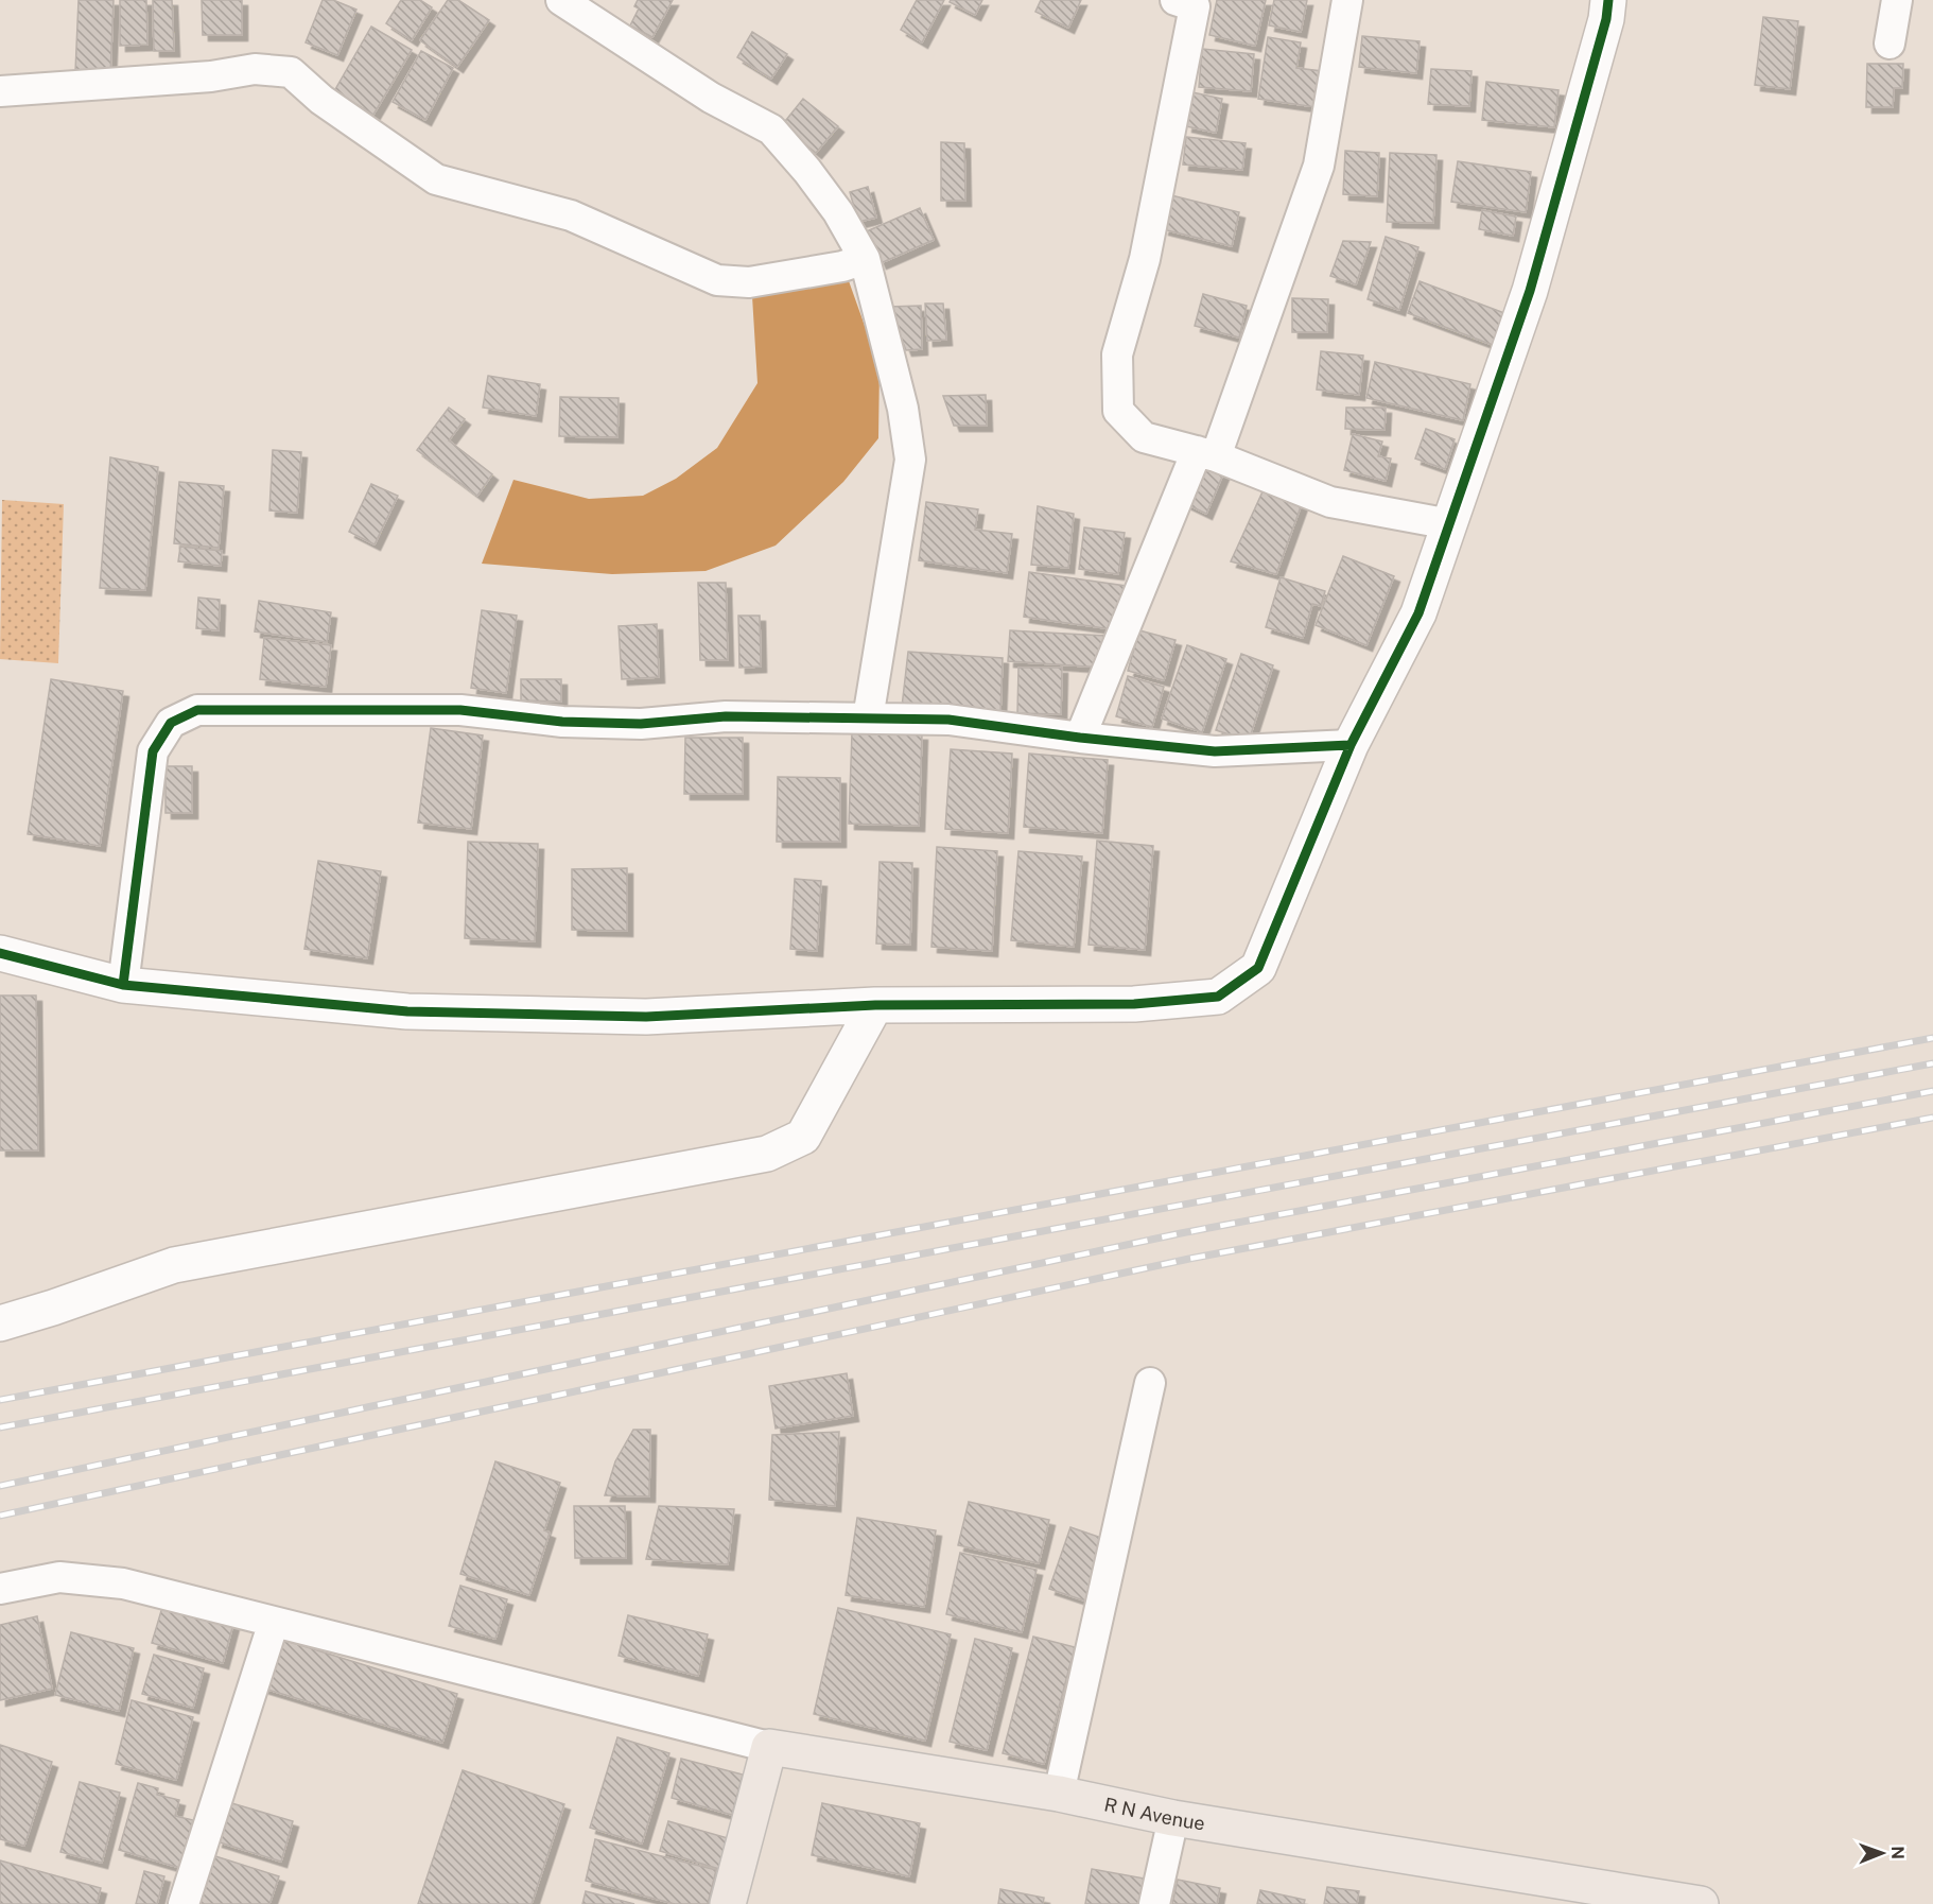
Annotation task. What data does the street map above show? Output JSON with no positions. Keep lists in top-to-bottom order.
{
  "streets": {
    "main road": ["R N Avenue"]
  },
  "north": "right"
}
